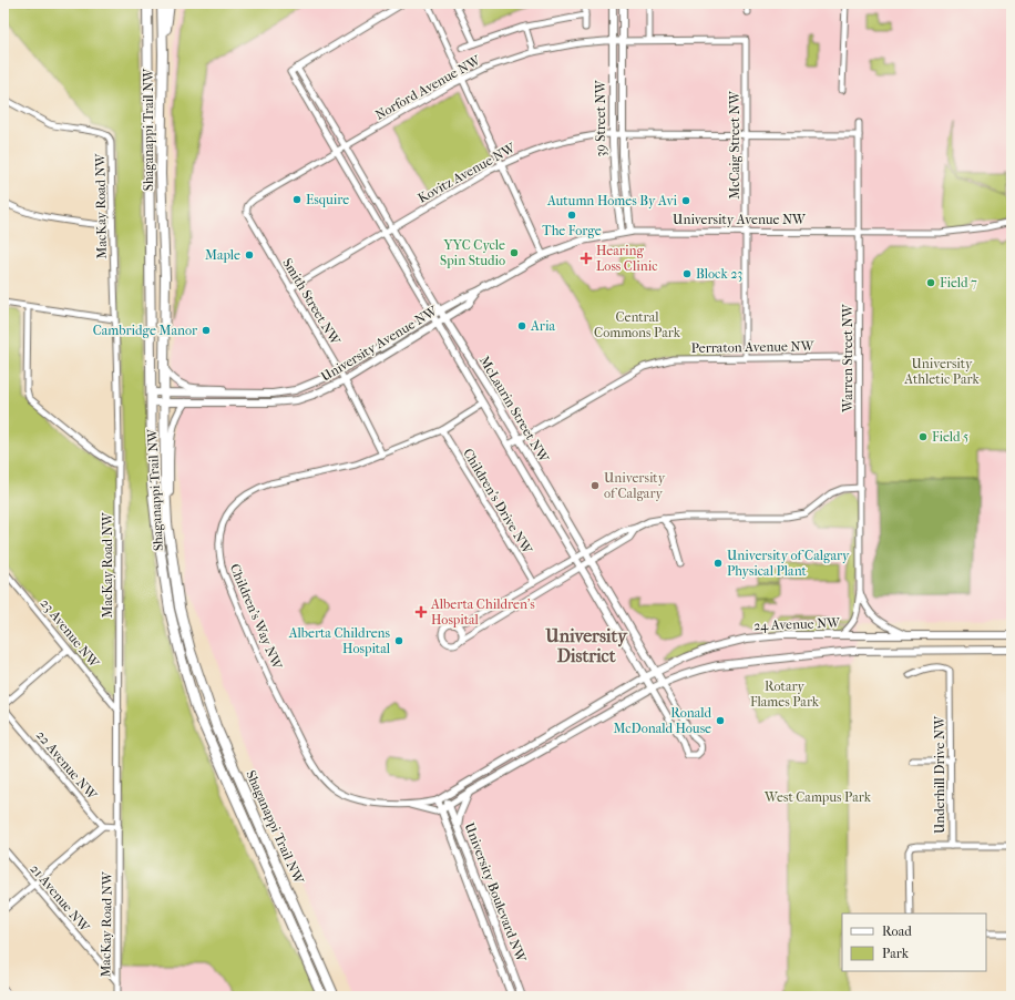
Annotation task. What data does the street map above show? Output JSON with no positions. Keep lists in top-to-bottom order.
{
  "streets": {
    "main road": ["Shaganappi Trail NW"],
    "street": [
      "Norford Avenue NW",
      "39 Street NW",
      "McCaig Street NW",
      "Kovitz Avenue NW",
      "MacKay Road NW",
      "University Avenue NW",
      "Smith Street NW",
      "Perraton Avenue NW",
      "Warren Street NW",
      "McLaurin Street NW",
      "Children's Drive NW",
      "Children's Way NW",
      "24 Avenue NW",
      "23 Avenue NW",
      "22 Avenue NW",
      "Underhill Drive NW",
      "University Boulevard NW",
      "21 Avenue NW"
    ]
  },
  "crossings": [
    ["Norford Avenue NW", "39 Street NW"],
    ["Norford Avenue NW", "McCaig Street NW"],
    ["Norford Avenue NW", "Smith Street NW"],
    ["Norford Avenue NW", "McLaurin Street NW"],
    ["39 Street NW", "Kovitz Avenue NW"],
    ["39 Street NW", "University Avenue NW"],
    ["Shaganappi Trail NW", "University Avenue NW"],
    ["McCaig Street NW", "Kovitz Avenue NW"],
    ["McCaig Street NW", "University Avenue NW"],
    ["McCaig Street NW", "Perraton Avenue NW"],
    ["Kovitz Avenue NW", "Smith Street NW"],
    ["Kovitz Avenue NW", "Warren Street NW"],
    ["Kovitz Avenue NW", "McLaurin Street NW"],
    ["MacKay Road NW", "23 Avenue NW"],
    ["MacKay Road NW", "21 Avenue NW"],
    ["University Avenue NW", "Smith Street NW"],
    ["University Avenue NW", "Warren Street NW"],
    ["University Avenue NW", "McLaurin Street NW"],
    ["Smith Street NW", "Children's Way NW"],
    ["Perraton Avenue NW", "Warren Street NW"],
    ["Perraton Avenue NW", "McLaurin Street NW"],
    ["Warren Street NW", "24 Avenue NW"],
    ["McLaurin Street NW", "Children's Way NW"],
    ["McLaurin Street NW", "24 Avenue NW"],
    ["Children's Drive NW", "Children's Way NW"],
    ["Children's Way NW", "24 Avenue NW"],
    ["Children's Way NW", "University Boulevard NW"],
    ["24 Avenue NW", "University Boulevard NW"]
  ],
  "districts": ["University District"],
  "parks": [
    "Central Commons Park",
    "University Athletic Park",
    "Rotary Flames Park",
    "West Campus Park"
  ],
  "places": {
    "other": [
      "Esquire",
      "Autumn Homes By Avi",
      "The Forge",
      "YYC Cycle Spin Studio",
      "Maple",
      "Block 23",
      "Field 7",
      "Aria",
      "Cambridge Manor",
      "Field 5",
      "University of Calgary",
      "University of Calgary Physical Plant",
      "Alberta Childrens Hospital",
      "Ronald McDonald House"
    ],
    "health": ["Hearing Loss Clinic", "Alberta Children's Hospital"]
  },
  "legend": ["Road", "Park"]
}
